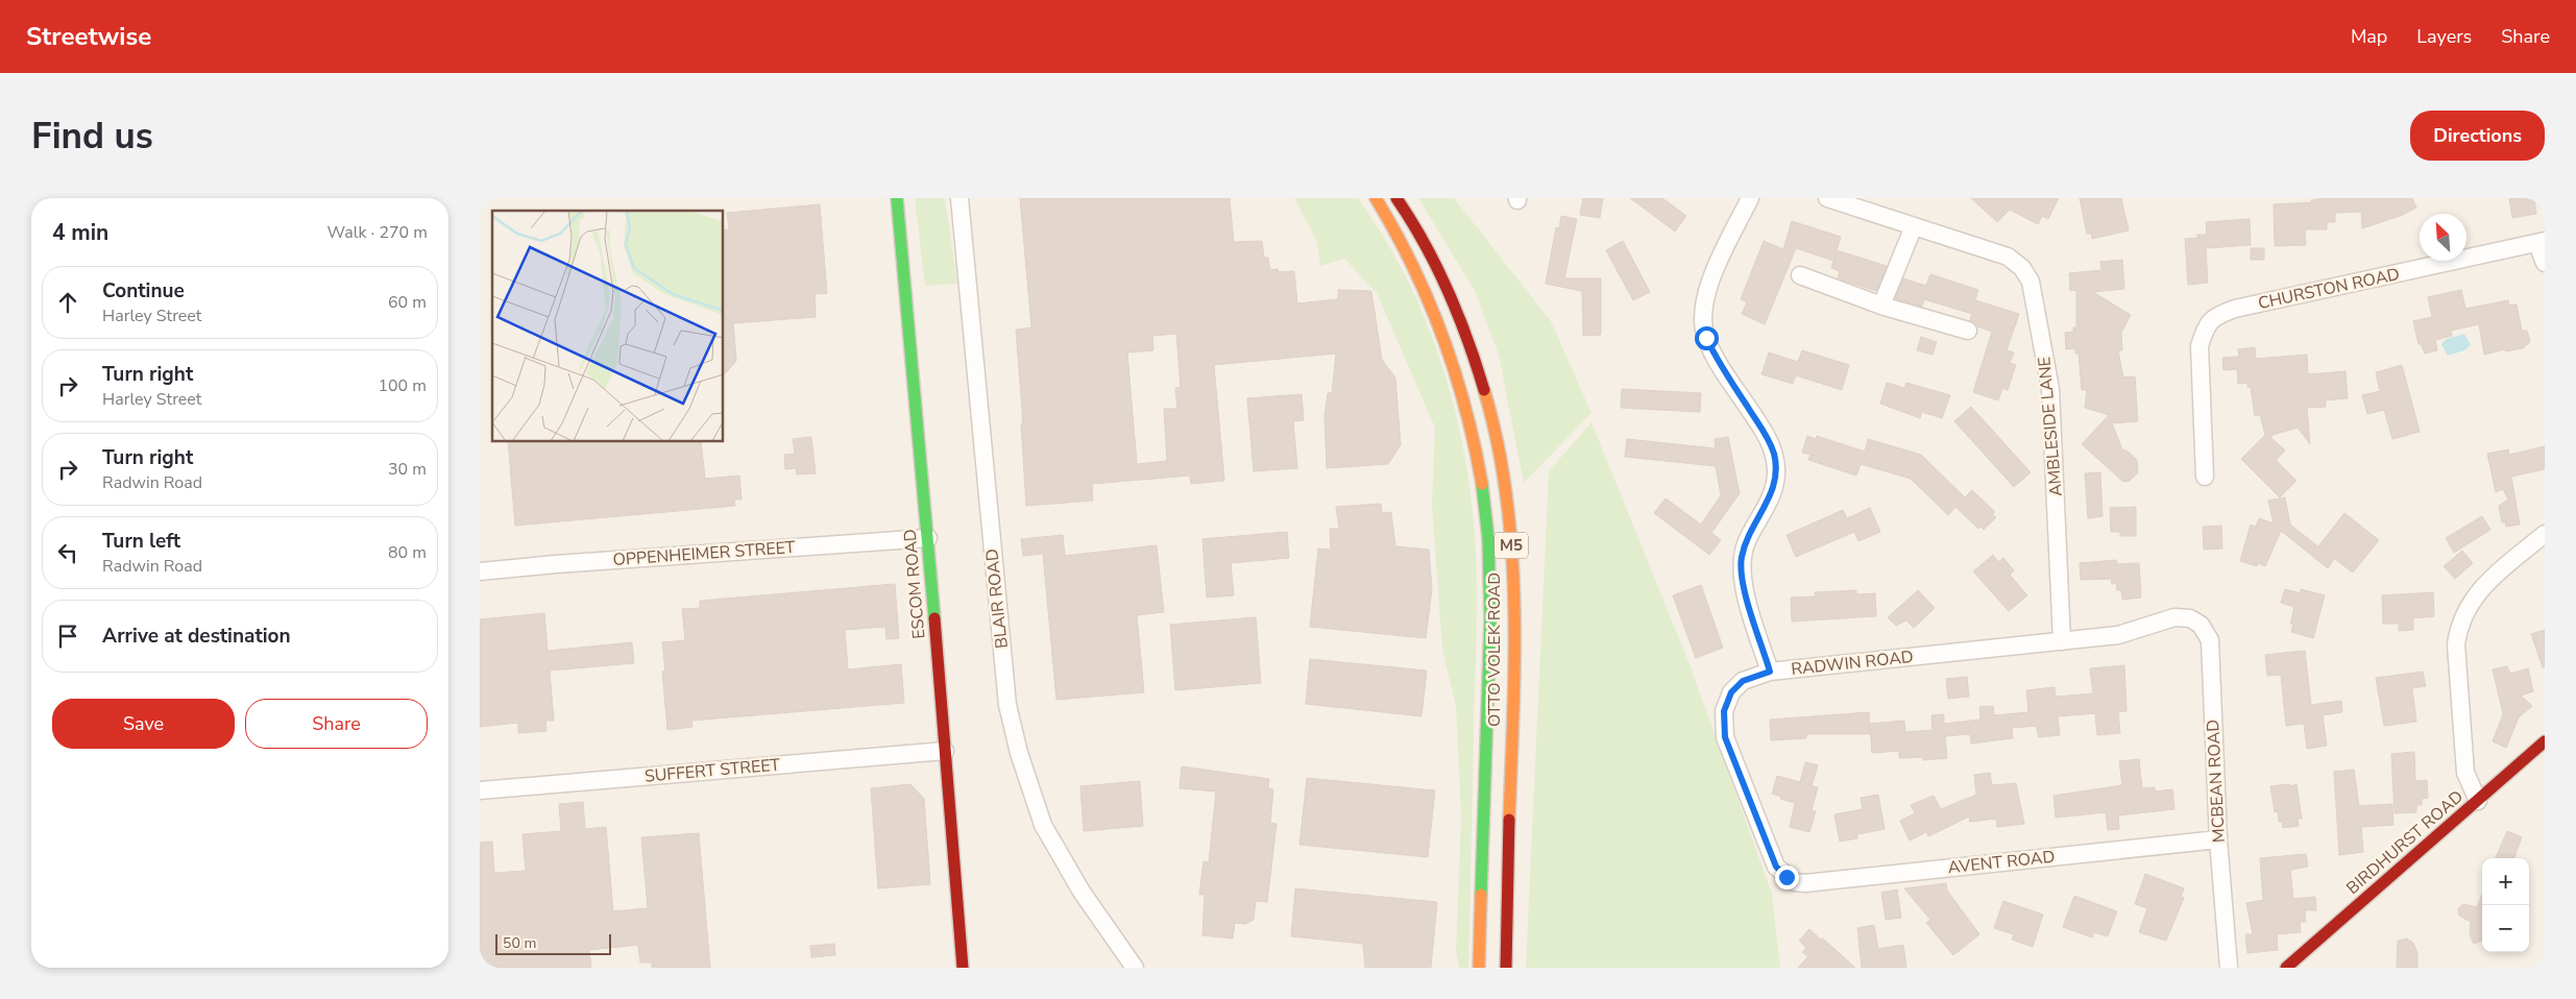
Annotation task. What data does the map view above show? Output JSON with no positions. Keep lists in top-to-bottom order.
{
  "streets": {
    "main road": [
      "M5",
      "ESCOM ROAD",
      "OTTO VOLEK ROAD",
      "BIRDHURST ROAD"
    ],
    "street": [
      "CHURSTON ROAD",
      "AMBLESIDE LANE",
      "OPPENHEIMER STREET",
      "BLAIR ROAD",
      "RADWIN ROAD",
      "SUFFERT STREET",
      "MCBEAN ROAD",
      "AVENT ROAD"
    ]
  },
  "crossings": [
    ["AMBLESIDE LANE", "RADWIN ROAD"],
    ["OPPENHEIMER STREET", "ESCOM ROAD"],
    ["ESCOM ROAD", "SUFFERT STREET"],
    ["RADWIN ROAD", "MCBEAN ROAD"],
    ["RADWIN ROAD", "AVENT ROAD"],
    ["MCBEAN ROAD", "AVENT ROAD"]
  ],
  "scale_bar": "50 m",
  "north": "top left",
  "page": {
    "header": "Streetwise",
    "nav": ["Map", "Layers", "Share"],
    "buttons": [
      "Directions",
      ["Save", "Share"]
    ],
    "title": "Find us",
    "heading": ["4 min", "Walk · 270 m"],
    "list": [
      ["Continue", "Harley Street", "60 m"],
      ["Turn right", "Harley Street", "100 m"],
      ["Turn right", "Radwin Road", "30 m"],
      ["Turn left", "Radwin Road", "80 m"],
      "Arrive at destination"
    ],
    "map_buttons": ["+", "−"],
    "scale": "50 m"
  }
}
